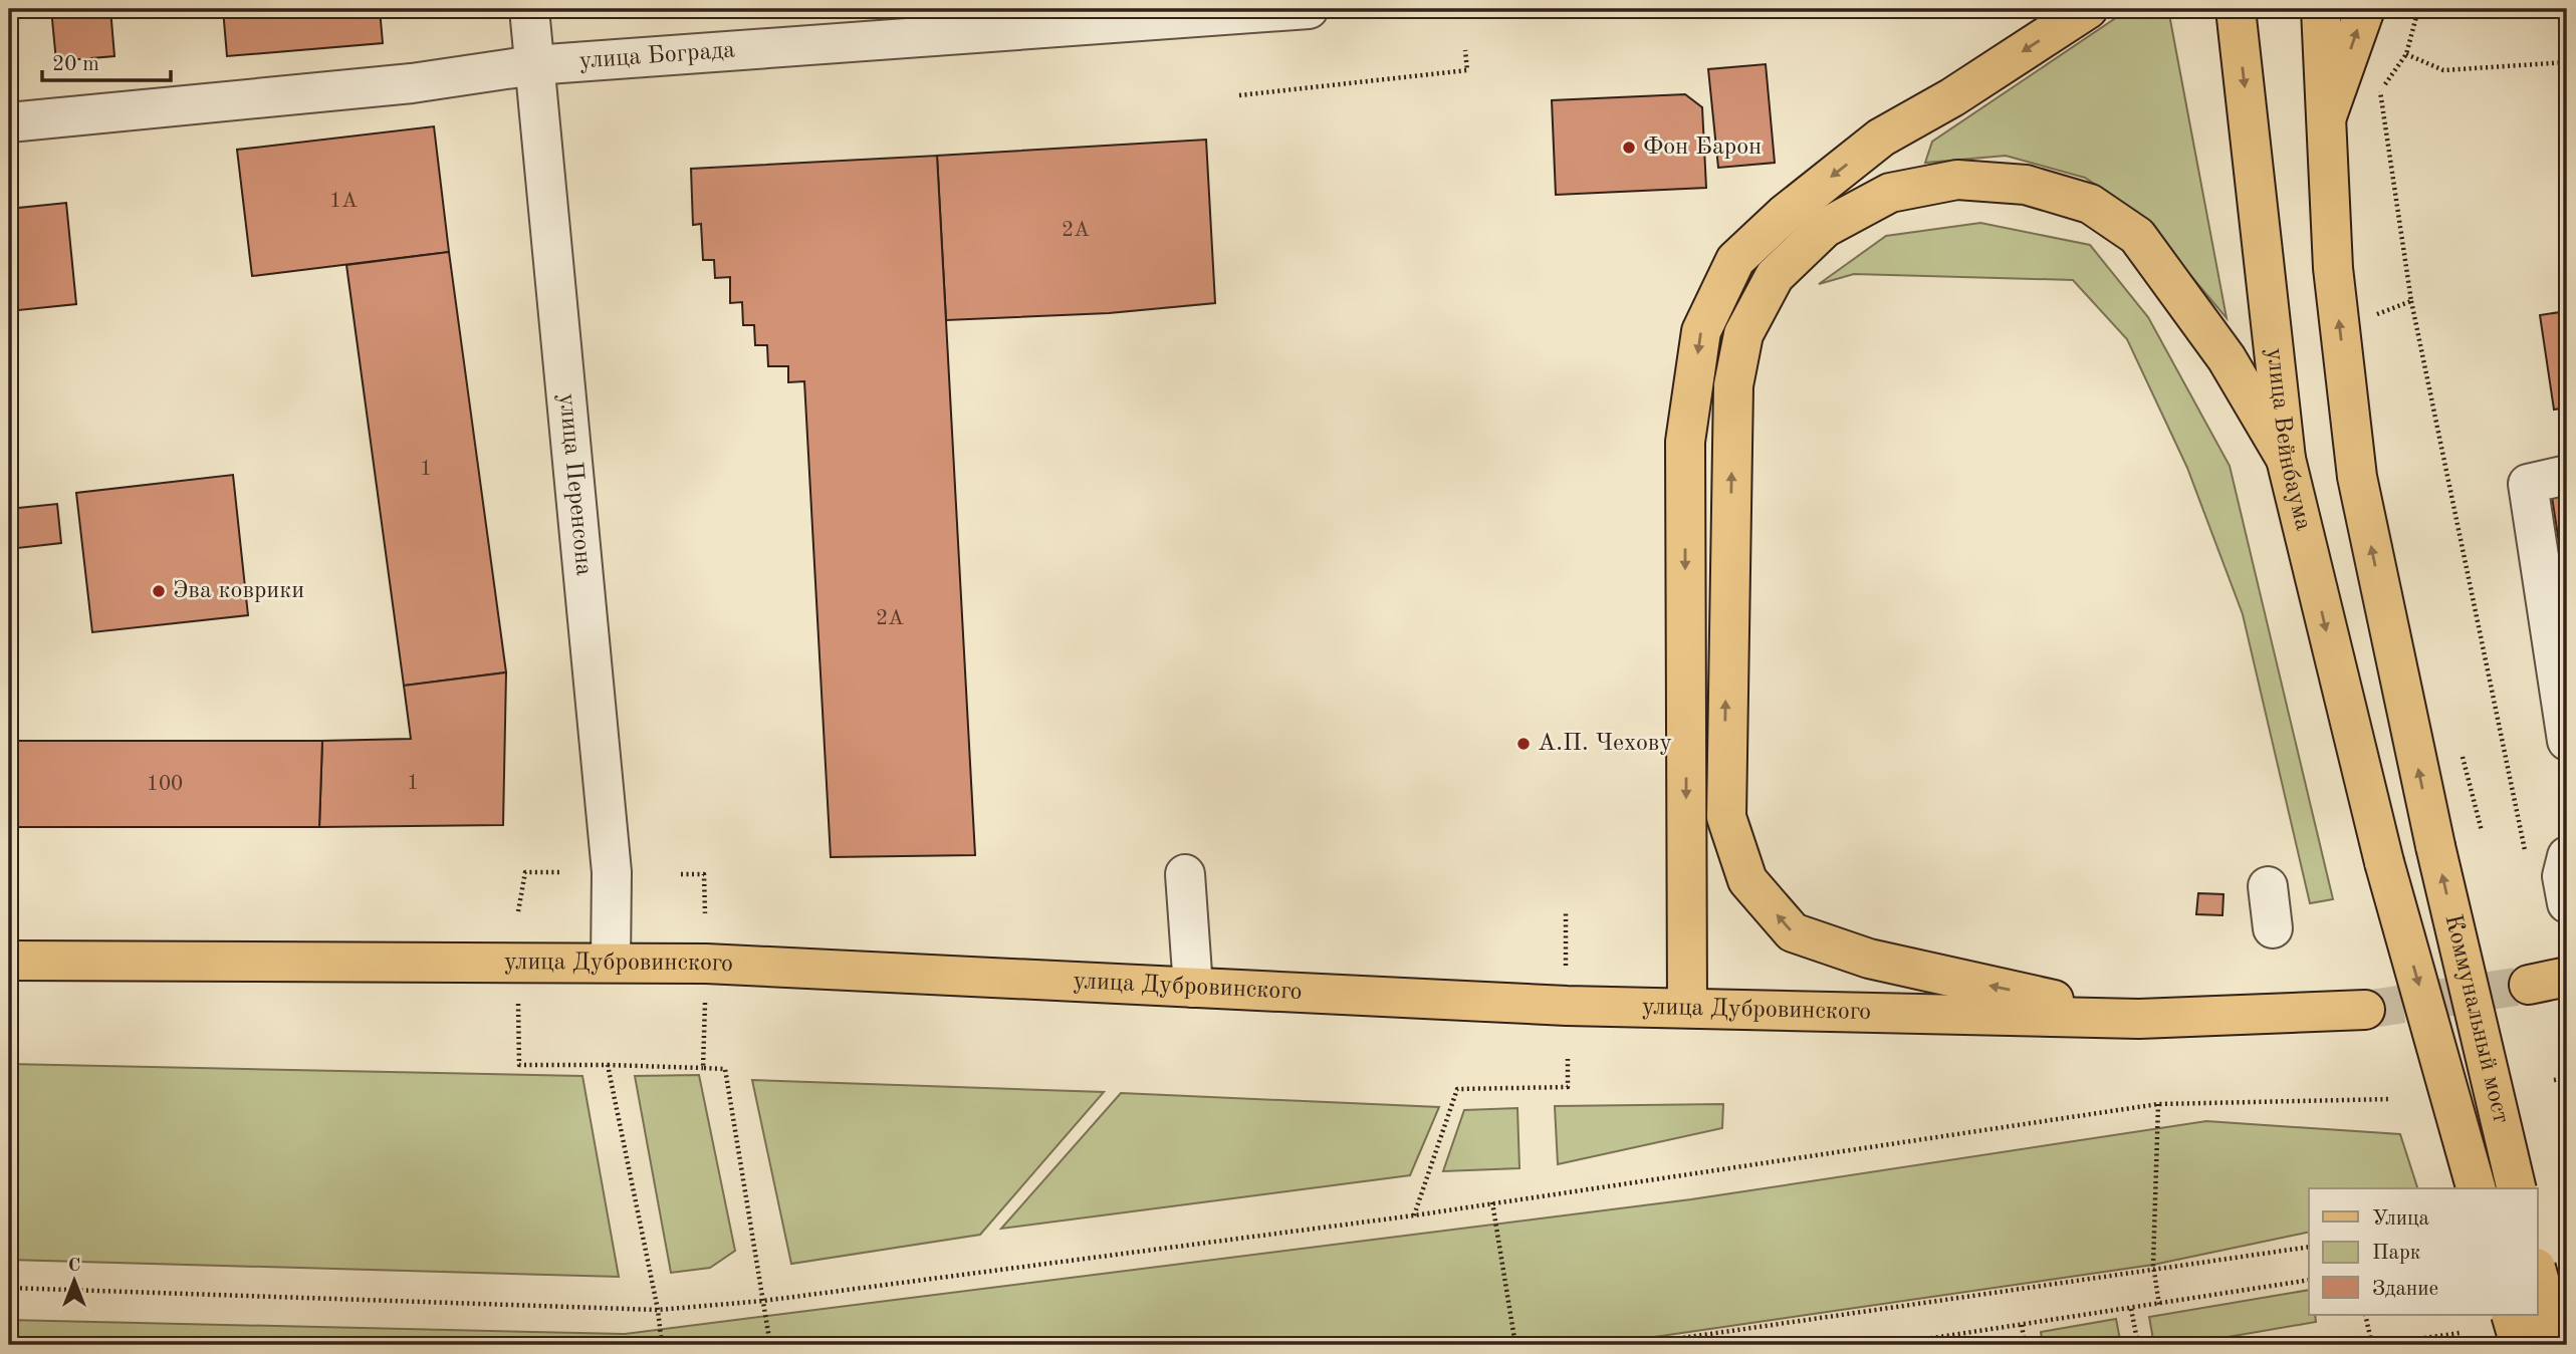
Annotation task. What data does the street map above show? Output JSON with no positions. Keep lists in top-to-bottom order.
{
  "streets": {
    "main road": ["улица Вейнбаума", "улица Дубровинского", "Коммунальный мост"],
    "street": ["улица Бограда", "улица Перенсона"]
  },
  "crossings": [
    ["улица Бограда", "улица Перенсона"],
    ["улица Вейнбаума", "Коммунальный мост"],
    ["улица Перенсона", "улица Дубровинского"]
  ],
  "one_way": ["улица Вейнбаума"],
  "places": ["Фон Барон", "Эва коврики", "А.П. Чехову"],
  "house_numbers": [
    "1А",
    "2А",
    "1",
    "2А",
    "1",
    "100"
  ],
  "legend": ["Улица", "Парк", "Здание"],
  "scale_bar": "20 m",
  "north": "top"
}
